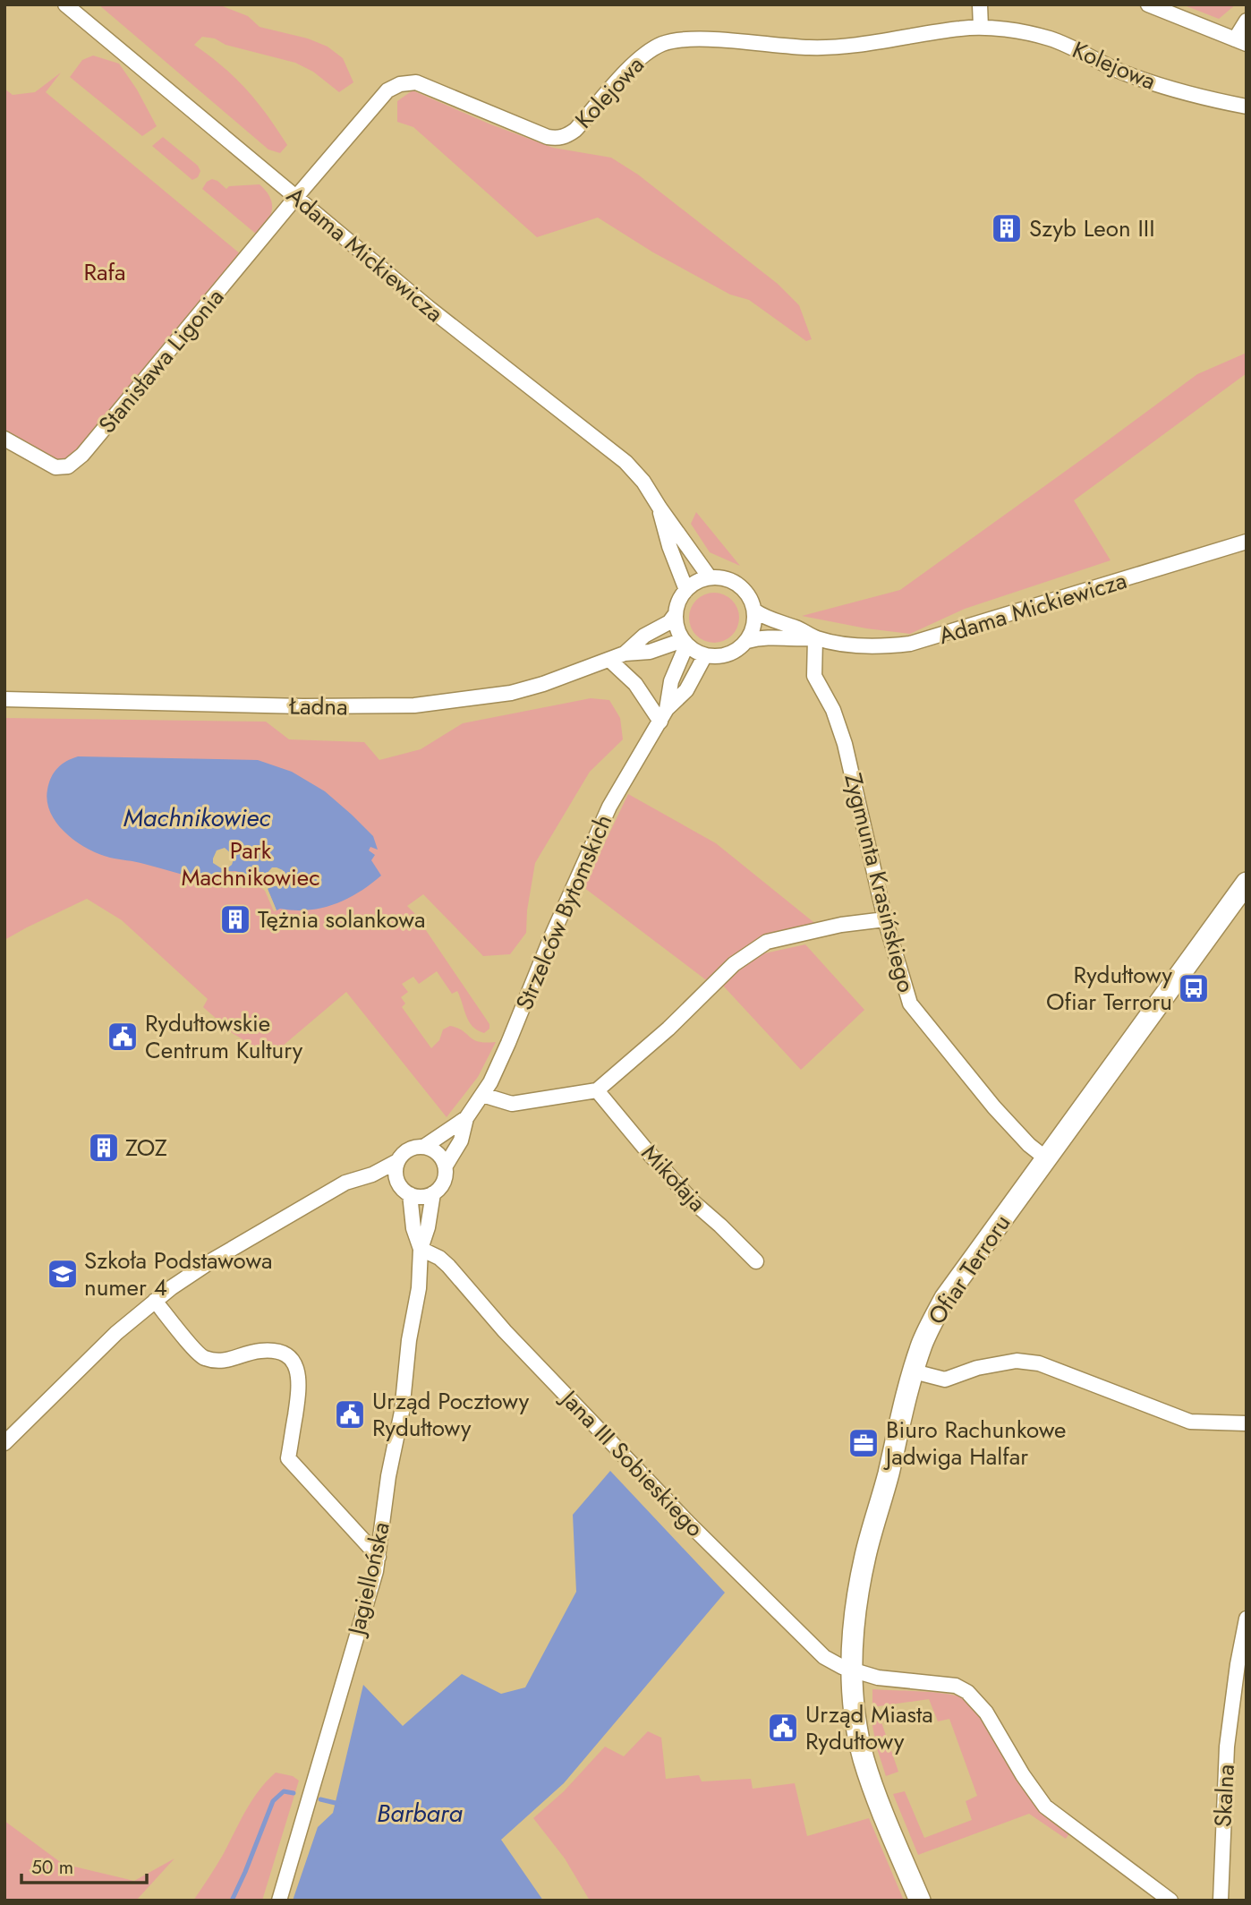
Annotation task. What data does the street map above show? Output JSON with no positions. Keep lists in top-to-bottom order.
{
  "streets": {
    "street": [
      "Kolejowa",
      "Adama Mickiewicza",
      "Stanisława Ligonia",
      "Ładna",
      "Zygmunta Krasińskiego",
      "Strzelców Bytomskich",
      "Mikołaja",
      "Ofiar Terroru",
      "Jana III Sobieskiego",
      "Jagiellońska",
      "Skalna"
    ]
  },
  "crossings": [
    ["Kolejowa", "Adama Mickiewicza"],
    ["Kolejowa", "Stanisława Ligonia"],
    ["Adama Mickiewicza", "Stanisława Ligonia"],
    ["Adama Mickiewicza", "Ładna"],
    ["Adama Mickiewicza", "Zygmunta Krasińskiego"],
    ["Adama Mickiewicza", "Strzelców Bytomskich"],
    ["Ładna", "Strzelców Bytomskich"],
    ["Zygmunta Krasińskiego", "Ofiar Terroru"],
    ["Ofiar Terroru", "Jana III Sobieskiego"],
    ["Jana III Sobieskiego", "Jagiellońska"]
  ],
  "water": ["Machnikowiec", "Barbara"],
  "parks": ["Rafa", "Park Machnikowiec"],
  "places": {
    "building": ["Szyb Leon III", "Tężnia solankowa", "ZOZ"],
    "bus stop": ["Rydułtowy Ofiar Terroru"],
    "public building": ["Rydułtowskie Centrum Kultury", "Urząd Pocztowy Rydułtowy", "Urząd Miasta Rydułtowy"],
    "school or university": ["Szkoła Podstawowa numer 4"],
    "office": ["Biuro Rachunkowe Jadwiga Halfar"]
  },
  "scale_bar": "50 m"
}
